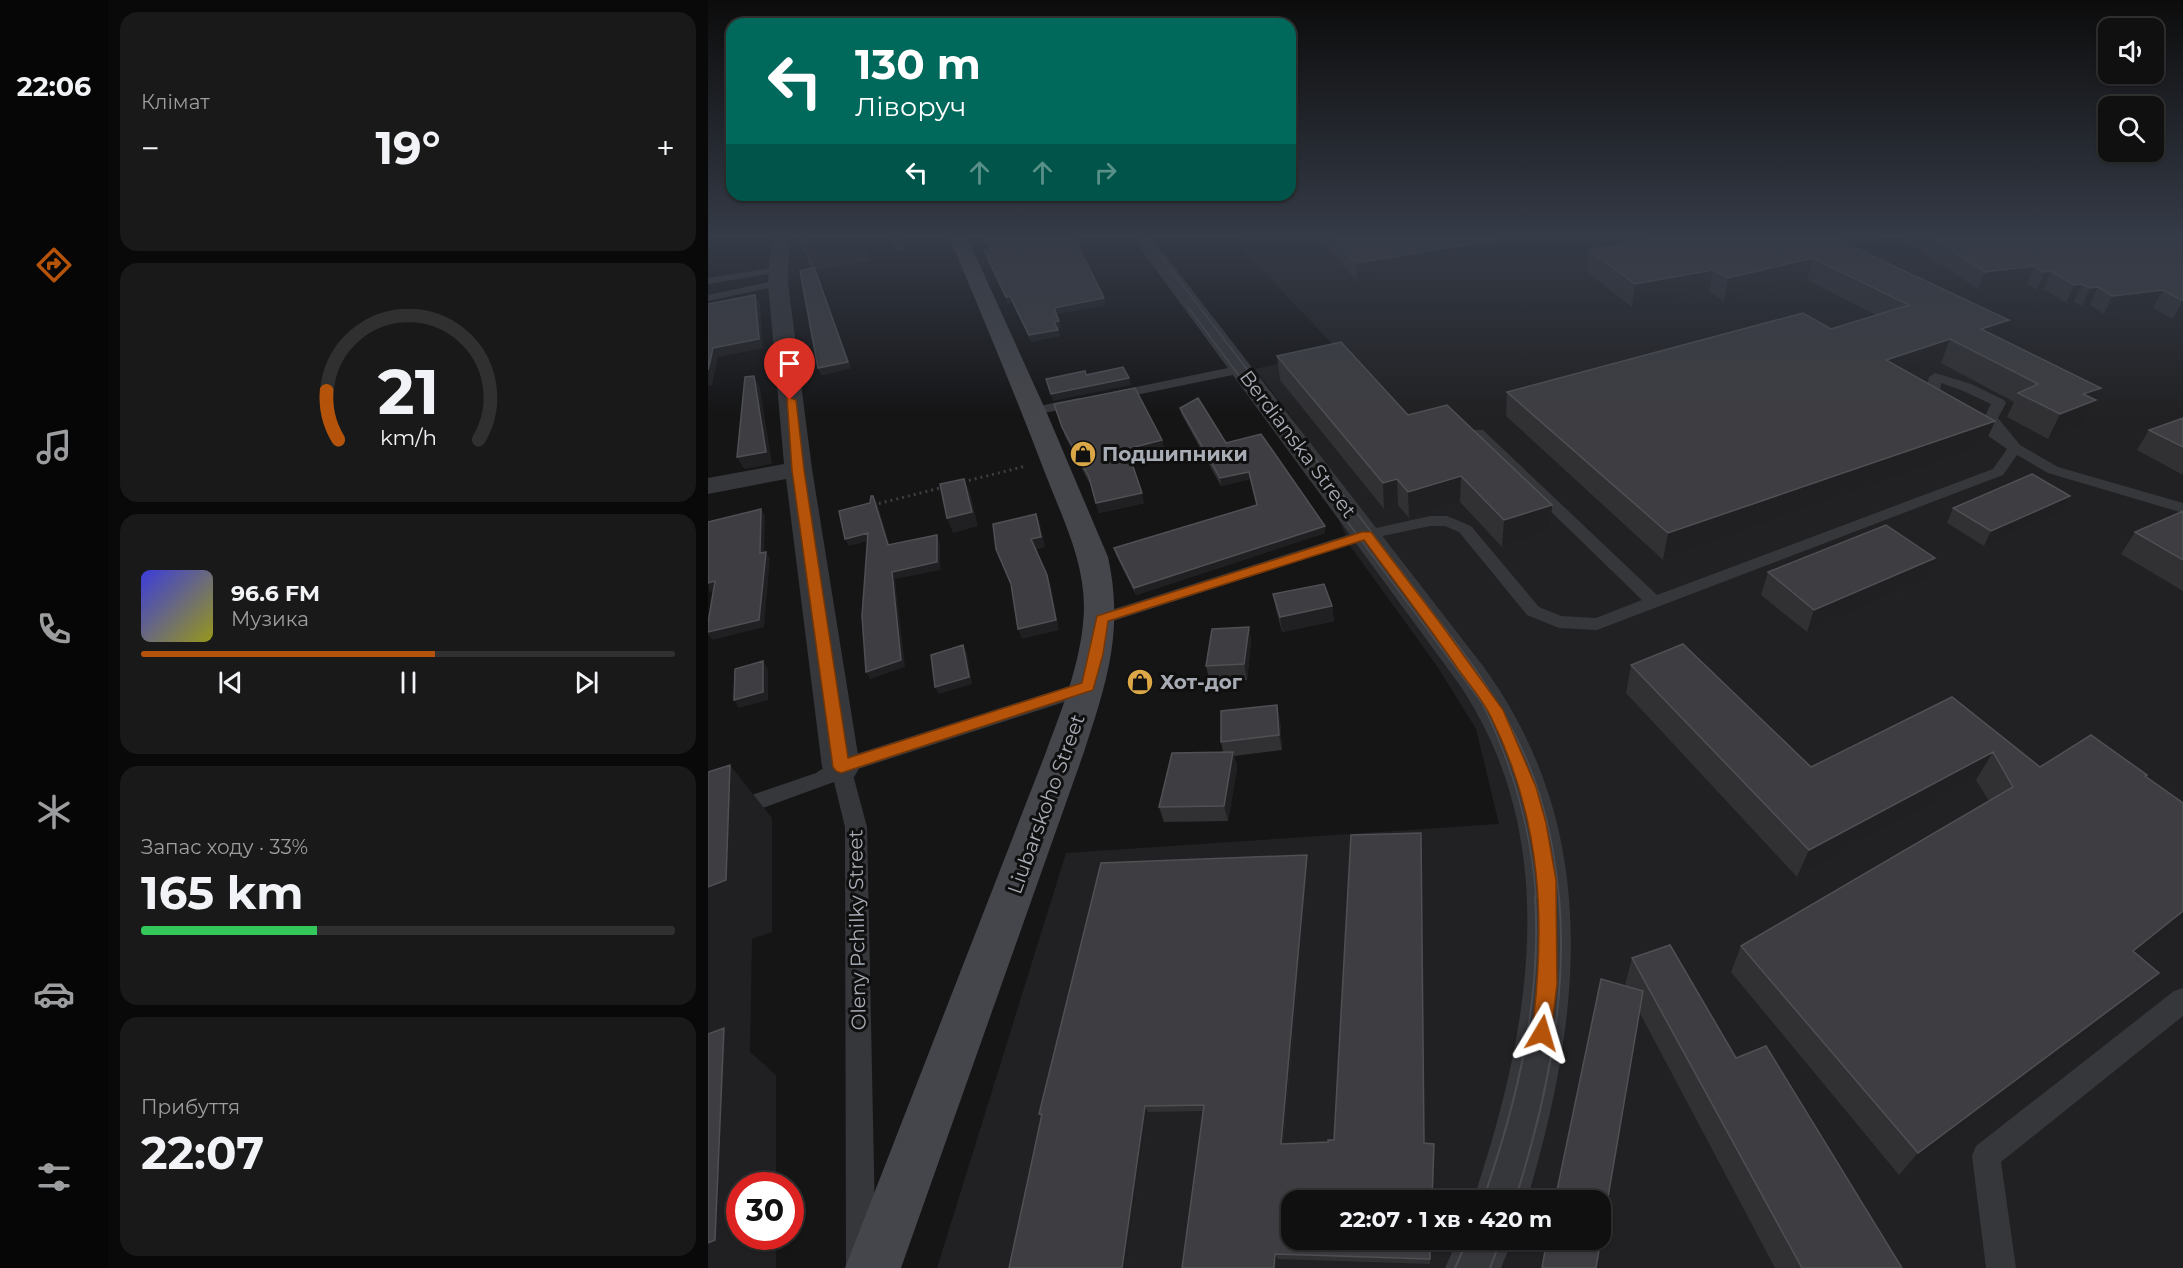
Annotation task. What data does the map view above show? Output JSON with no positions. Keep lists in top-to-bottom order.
{
  "streets": {
    "main road": ["Liubarskoho Street"],
    "street": ["Berdianska Street", "Oleny Pchilky Street"]
  },
  "places": {
    "shop": ["Подшипники", "Хот-дог"]
  },
  "page": {
    "tabs": "22:06",
    "tile": [
      "Клімат",
      ["Запас ходу · 33%", "165 km"],
      ["Прибуття", "22:07"]
    ],
    "turn": ["130 m", "Ліворуч"],
    "heat": ["−", "19°", "+"],
    "song": ["96.6 FM", "Музика"],
    "limit": "30",
    "trip": "22:07 · 1 хв · 420 m",
    "gauge": ["21", "km/h"]
  }
}
